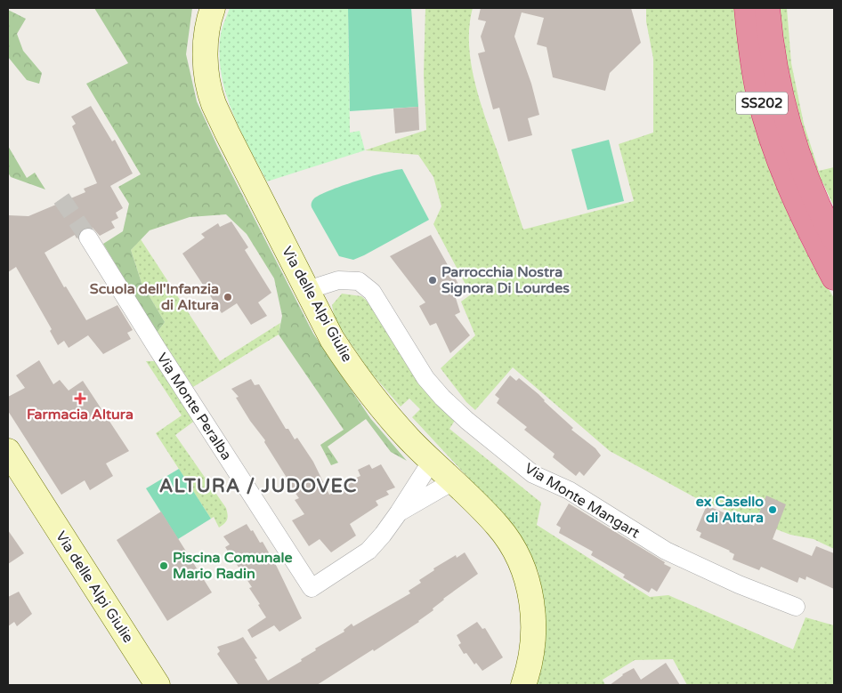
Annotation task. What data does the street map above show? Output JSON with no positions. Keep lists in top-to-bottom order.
{
  "streets": {
    "highway": ["SS202"],
    "street": ["Via delle Alpi Giulie", "Via Monte Peralba", "Via Monte Mangart"]
  },
  "crossings": [
    ["Via delle Alpi Giulie", "Via Monte Peralba"],
    ["Via delle Alpi Giulie", "Via Monte Mangart"]
  ],
  "districts": ["ALTURA / JUDOVEC"],
  "places": {
    "other": [
      "Parrocchia Nostra Signora Di Lourdes",
      "Scuola dell'Infanzia di Altura",
      "ex Casello di Altura",
      "Piscina Comunale Mario Radin"
    ],
    "health": ["Farmacia Altura"]
  }
}
